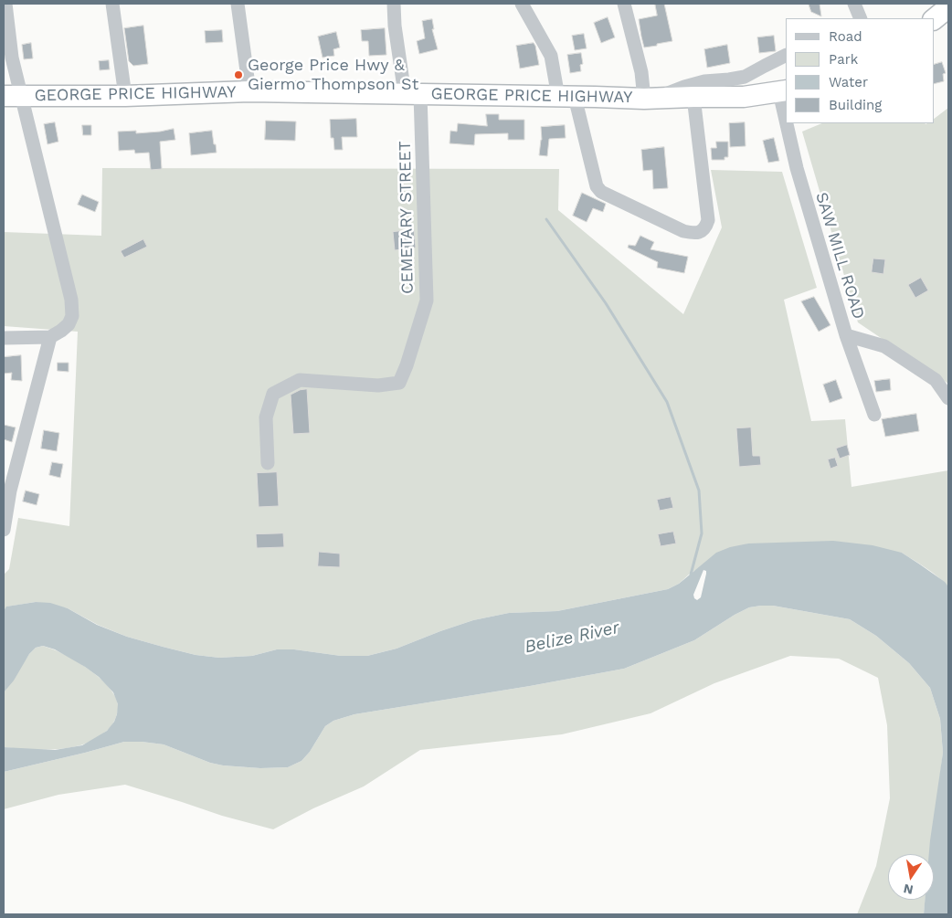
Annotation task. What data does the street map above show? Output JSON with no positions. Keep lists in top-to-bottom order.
{
  "streets": {
    "highway": ["GEORGE PRICE HIGHWAY"],
    "street": ["CEMETARY STREET", "SAW MILL ROAD"]
  },
  "crossings": [
    ["GEORGE PRICE HIGHWAY", "CEMETARY STREET"],
    ["GEORGE PRICE HIGHWAY", "SAW MILL ROAD"]
  ],
  "water": ["Belize River"],
  "places": ["George Price Hwy & Giermo Thompson St"],
  "legend": [
    "Road",
    "Park",
    "Water",
    "Building"
  ],
  "north": "bottom"
}
